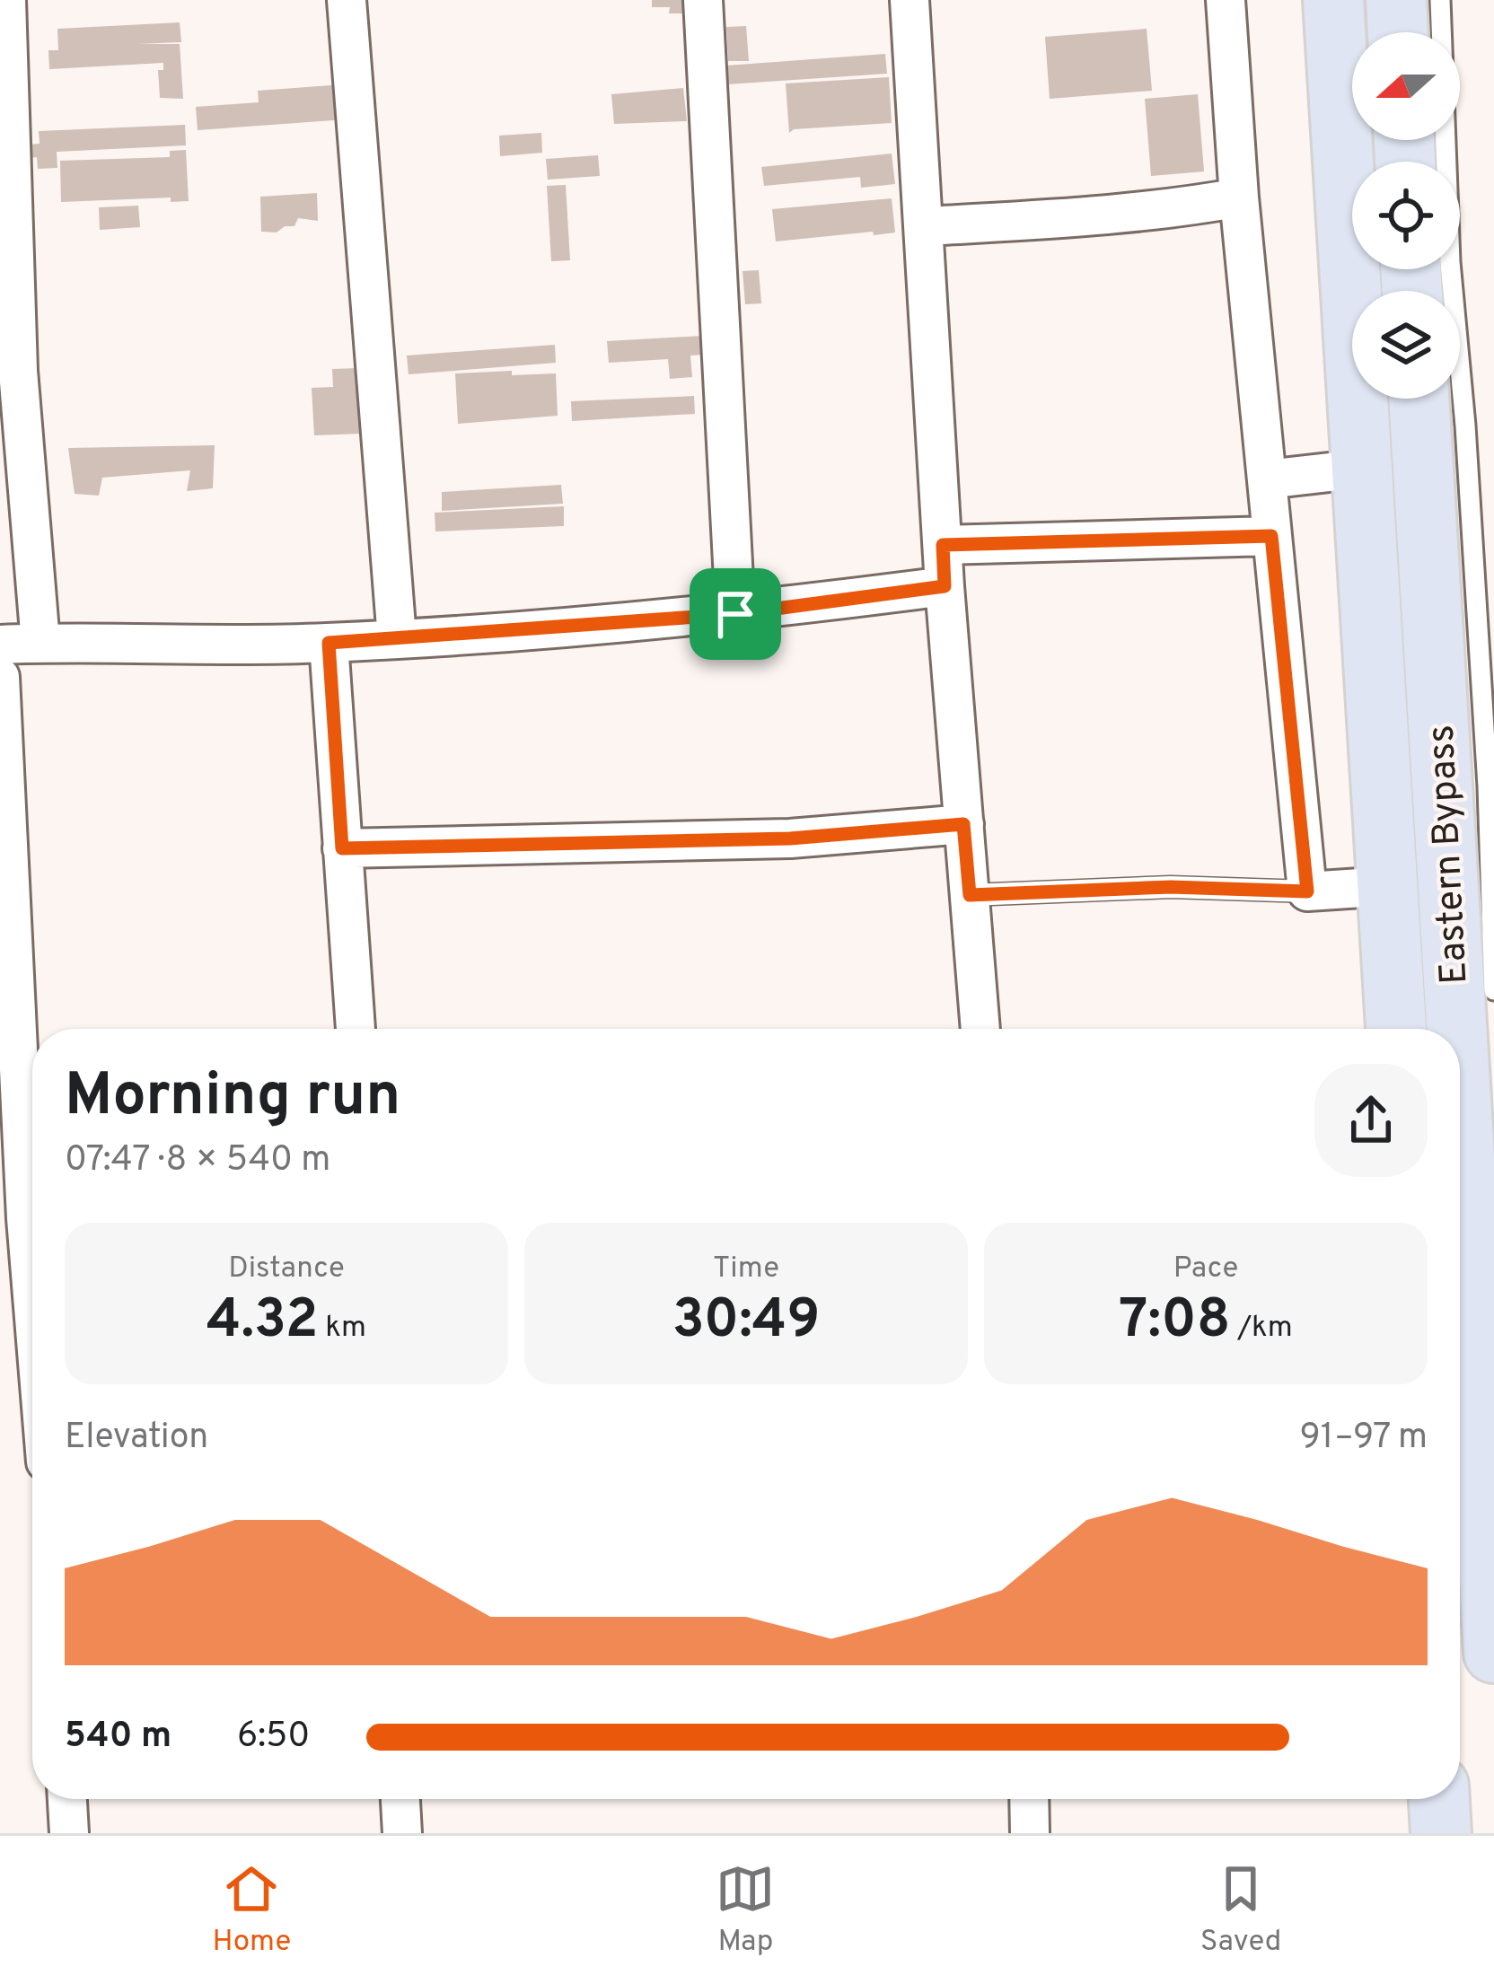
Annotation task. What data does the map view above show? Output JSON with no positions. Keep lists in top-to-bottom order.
{
  "streets": {
    "main road": ["Eastern Bypass"]
  },
  "north": "left",
  "page": {
    "heading": ["Morning run", "07:47 · 8 × 540 m"],
    "stats": [
      ["Distance", "4.32 km"],
      ["Time", "30:49"],
      ["Pace", "7:08 /km"]
    ],
    "chart": ["Elevation", "91–97 m"],
    "list": [
      {
        "name": "540 m",
        "note": "6:50"
      }
    ],
    "tabs": ["Home", "Map", "Saved"]
  }
}
